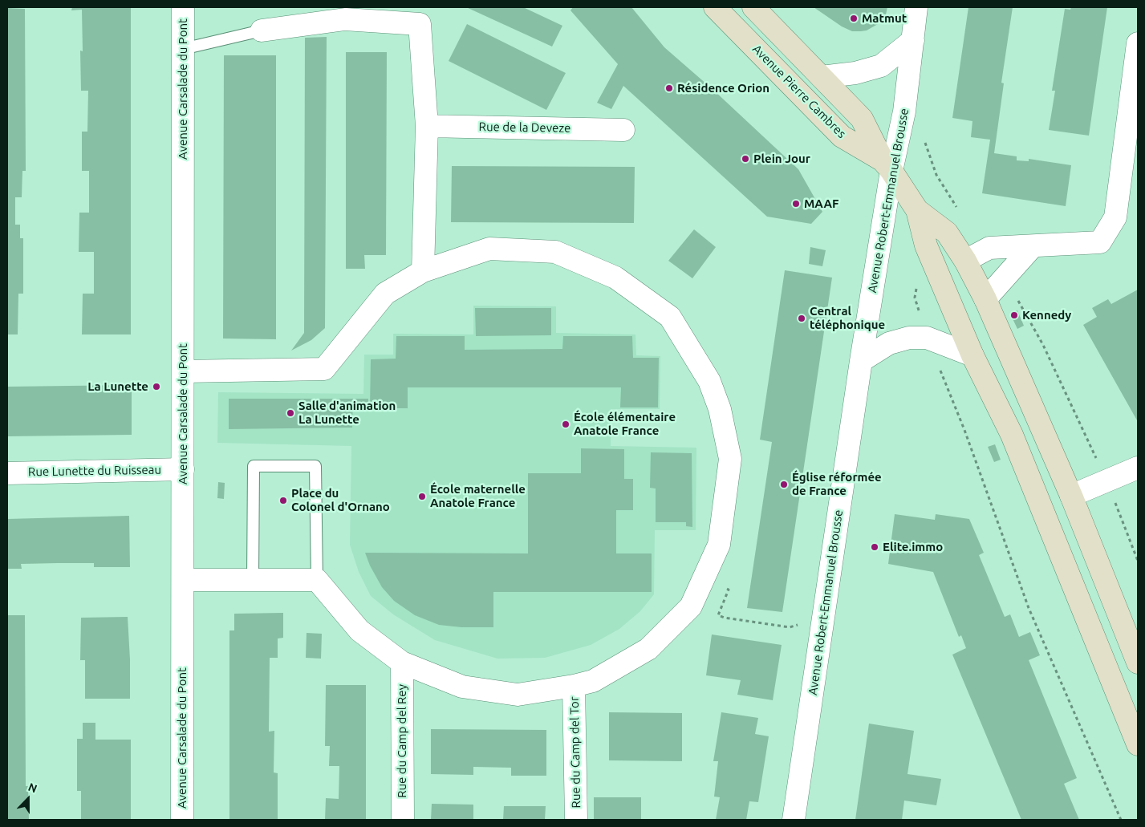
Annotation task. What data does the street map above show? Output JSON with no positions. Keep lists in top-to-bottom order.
{
  "streets": {
    "main road": ["Avenue Pierre Cambres"],
    "street": [
      "Avenue Carsalade du Pont",
      "Rue de la Deveze",
      "Avenue Robert-Emmanuel Brousse",
      "Rue Lunette du Ruisseau",
      "Rue du Camp del Rey",
      "Rue du Camp del Tor"
    ]
  },
  "crossings": [
    ["Avenue Carsalade du Pont", "Rue Lunette du Ruisseau"],
    ["Avenue Pierre Cambres", "Avenue Robert-Emmanuel Brousse"]
  ],
  "places": [
    "Matmut",
    "Résidence Orion",
    "Plein Jour",
    "MAAF",
    "Kennedy",
    "Central téléphonique",
    "La Lunette",
    "Salle d'animation La Lunette",
    "École élémentaire Anatole France",
    "Église réformée de France",
    "École maternelle Anatole France",
    "Place du Colonel d'Ornano",
    "Elite.immo"
  ],
  "north": "top"
}
